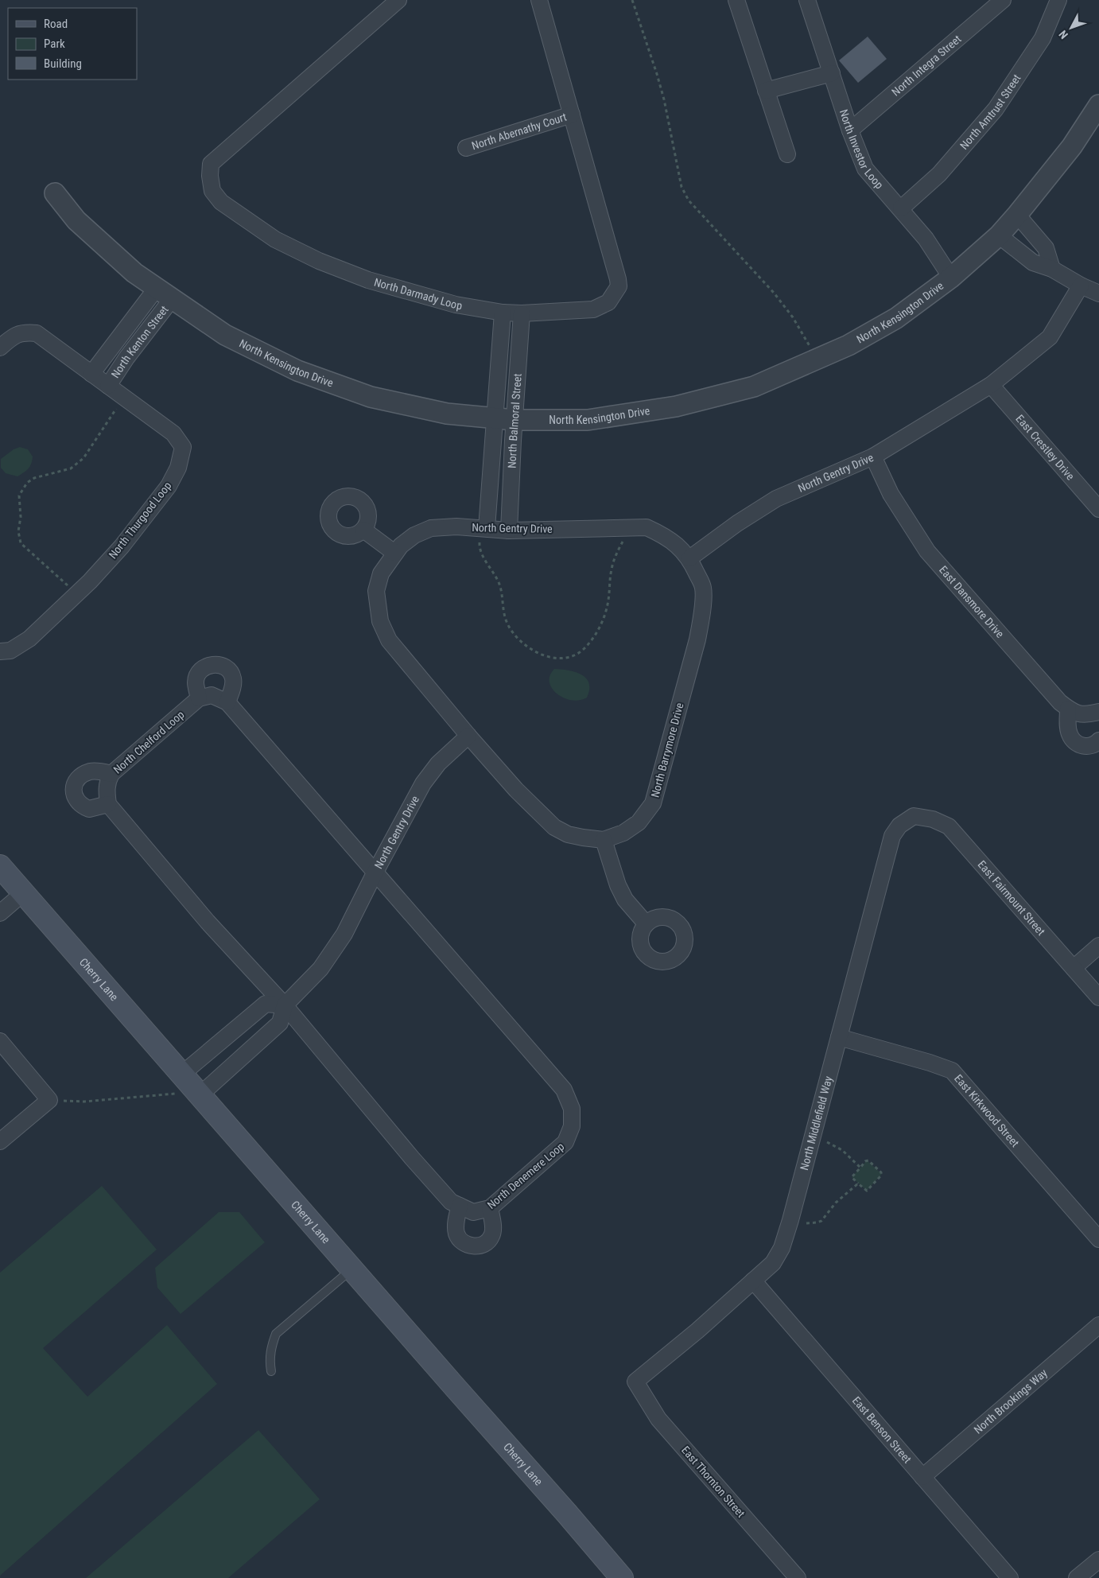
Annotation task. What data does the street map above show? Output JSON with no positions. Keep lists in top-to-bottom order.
{
  "streets": {
    "main road": ["Cherry Lane"],
    "street": [
      "North Integra Street",
      "North Amtrust Street",
      "North Abernathy Court",
      "North Investor Loop",
      "North Darmady Loop",
      "North Kensington Drive",
      "North Kenton Street",
      "North Balmoral Street",
      "East Crestley Drive",
      "North Gentry Drive",
      "North Thurgood Loop",
      "East Dansmore Drive",
      "North Chelford Loop",
      "North Barrymore Drive",
      "East Fairmount Street",
      "East Kirkwood Street",
      "North Middlefield Way",
      "North Denemere Loop",
      "North Brookings Way",
      "East Benson Street",
      "East Thornton Street"
    ]
  },
  "crossings": [
    ["North Integra Street", "North Investor Loop"],
    ["North Amtrust Street", "North Investor Loop"],
    ["North Abernathy Court", "North Darmady Loop"],
    ["North Investor Loop", "North Kensington Drive"],
    ["North Darmady Loop", "North Balmoral Street"],
    ["North Kensington Drive", "North Kenton Street"],
    ["North Kensington Drive", "North Balmoral Street"],
    ["North Kenton Street", "North Thurgood Loop"],
    ["North Balmoral Street", "North Gentry Drive"],
    ["East Crestley Drive", "North Gentry Drive"],
    ["North Gentry Drive", "East Dansmore Drive"],
    ["North Gentry Drive", "North Barrymore Drive"],
    ["North Gentry Drive", "Cherry Lane"],
    ["North Gentry Drive", "North Denemere Loop"],
    ["East Fairmount Street", "North Middlefield Way"],
    ["East Kirkwood Street", "North Middlefield Way"],
    ["North Middlefield Way", "East Benson Street"],
    ["North Middlefield Way", "East Thornton Street"],
    ["North Brookings Way", "East Benson Street"]
  ],
  "legend": ["Road", "Park", "Building"],
  "north": "bottom left"
}
